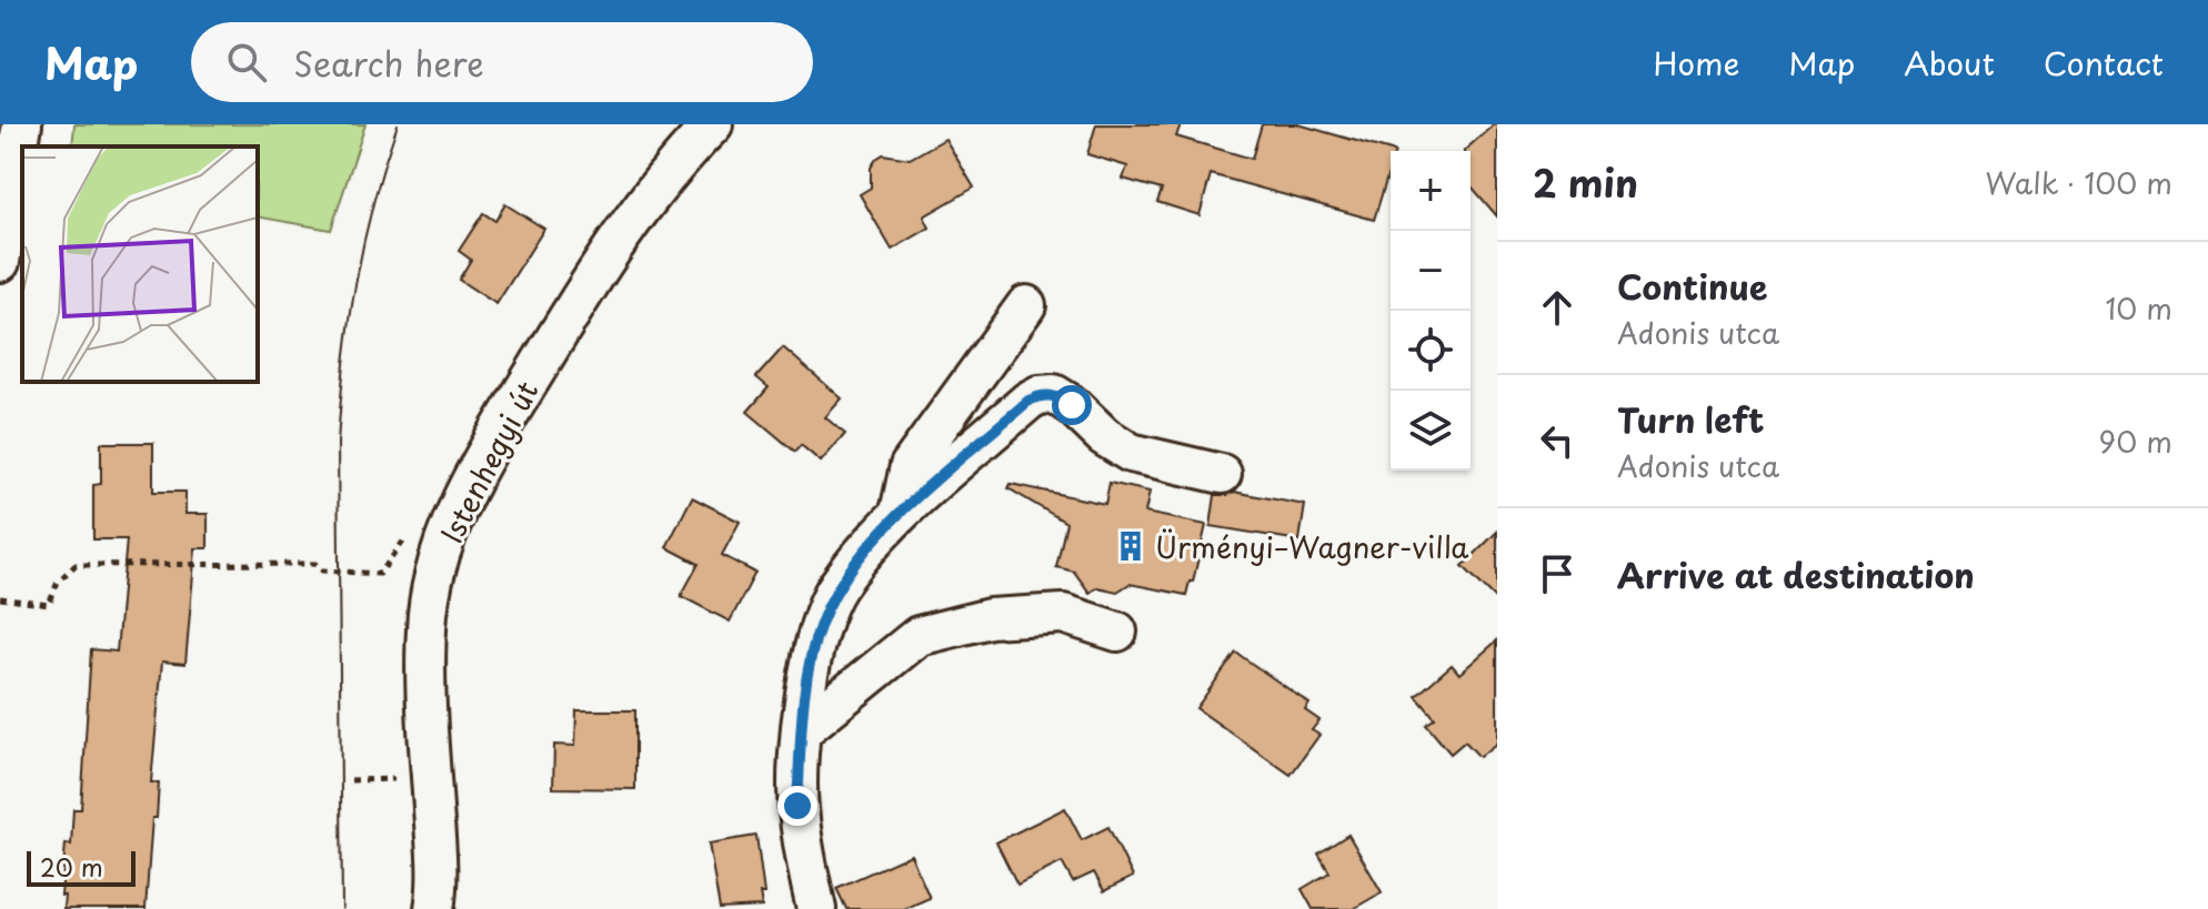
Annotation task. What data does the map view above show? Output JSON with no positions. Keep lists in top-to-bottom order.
{
  "streets": {
    "street": ["Istenhegyi út"]
  },
  "places": {
    "building": ["Ürményi–Wagner-villa"]
  },
  "scale_bar": "20 m",
  "page": {
    "header": "Map",
    "search": "Search here",
    "nav": [
      "Home",
      "Map",
      "About",
      "Contact"
    ],
    "heading": ["2 min", "Walk · 100 m"],
    "map_buttons": ["+", "−"],
    "list": [
      ["Continue", "Adonis utca", "10 m"],
      ["Turn left", "Adonis utca", "90 m"],
      "Arrive at destination"
    ],
    "scale": "20 m"
  }
}
